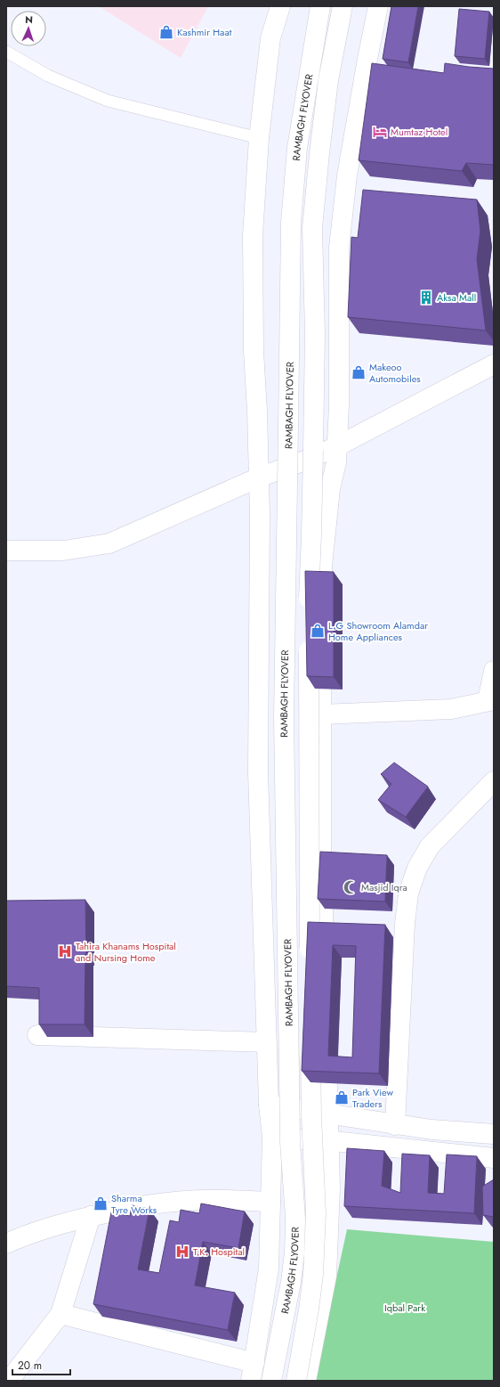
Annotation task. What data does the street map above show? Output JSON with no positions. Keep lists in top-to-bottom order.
{
  "streets": {
    "main road": ["RAMBAGH FLYOVER"]
  },
  "parks": ["Iqbal Park"],
  "places": {
    "shop": [
      "Kashmir Haat",
      "Makeoo Automobiles",
      "L.G Showroom Alamdar Home Appliances",
      "Park View Traders",
      "Sharma Tyre Works"
    ],
    "hotel": ["Mumtaz Hotel"],
    "building": ["Aksa Mall"],
    "mosque": ["Masjid Iqra"],
    "hospital": ["Tahira Khanams Hospital and Nursing Home", "T.K. Hospital"]
  },
  "scale_bar": "20 m",
  "north": "top"
}
